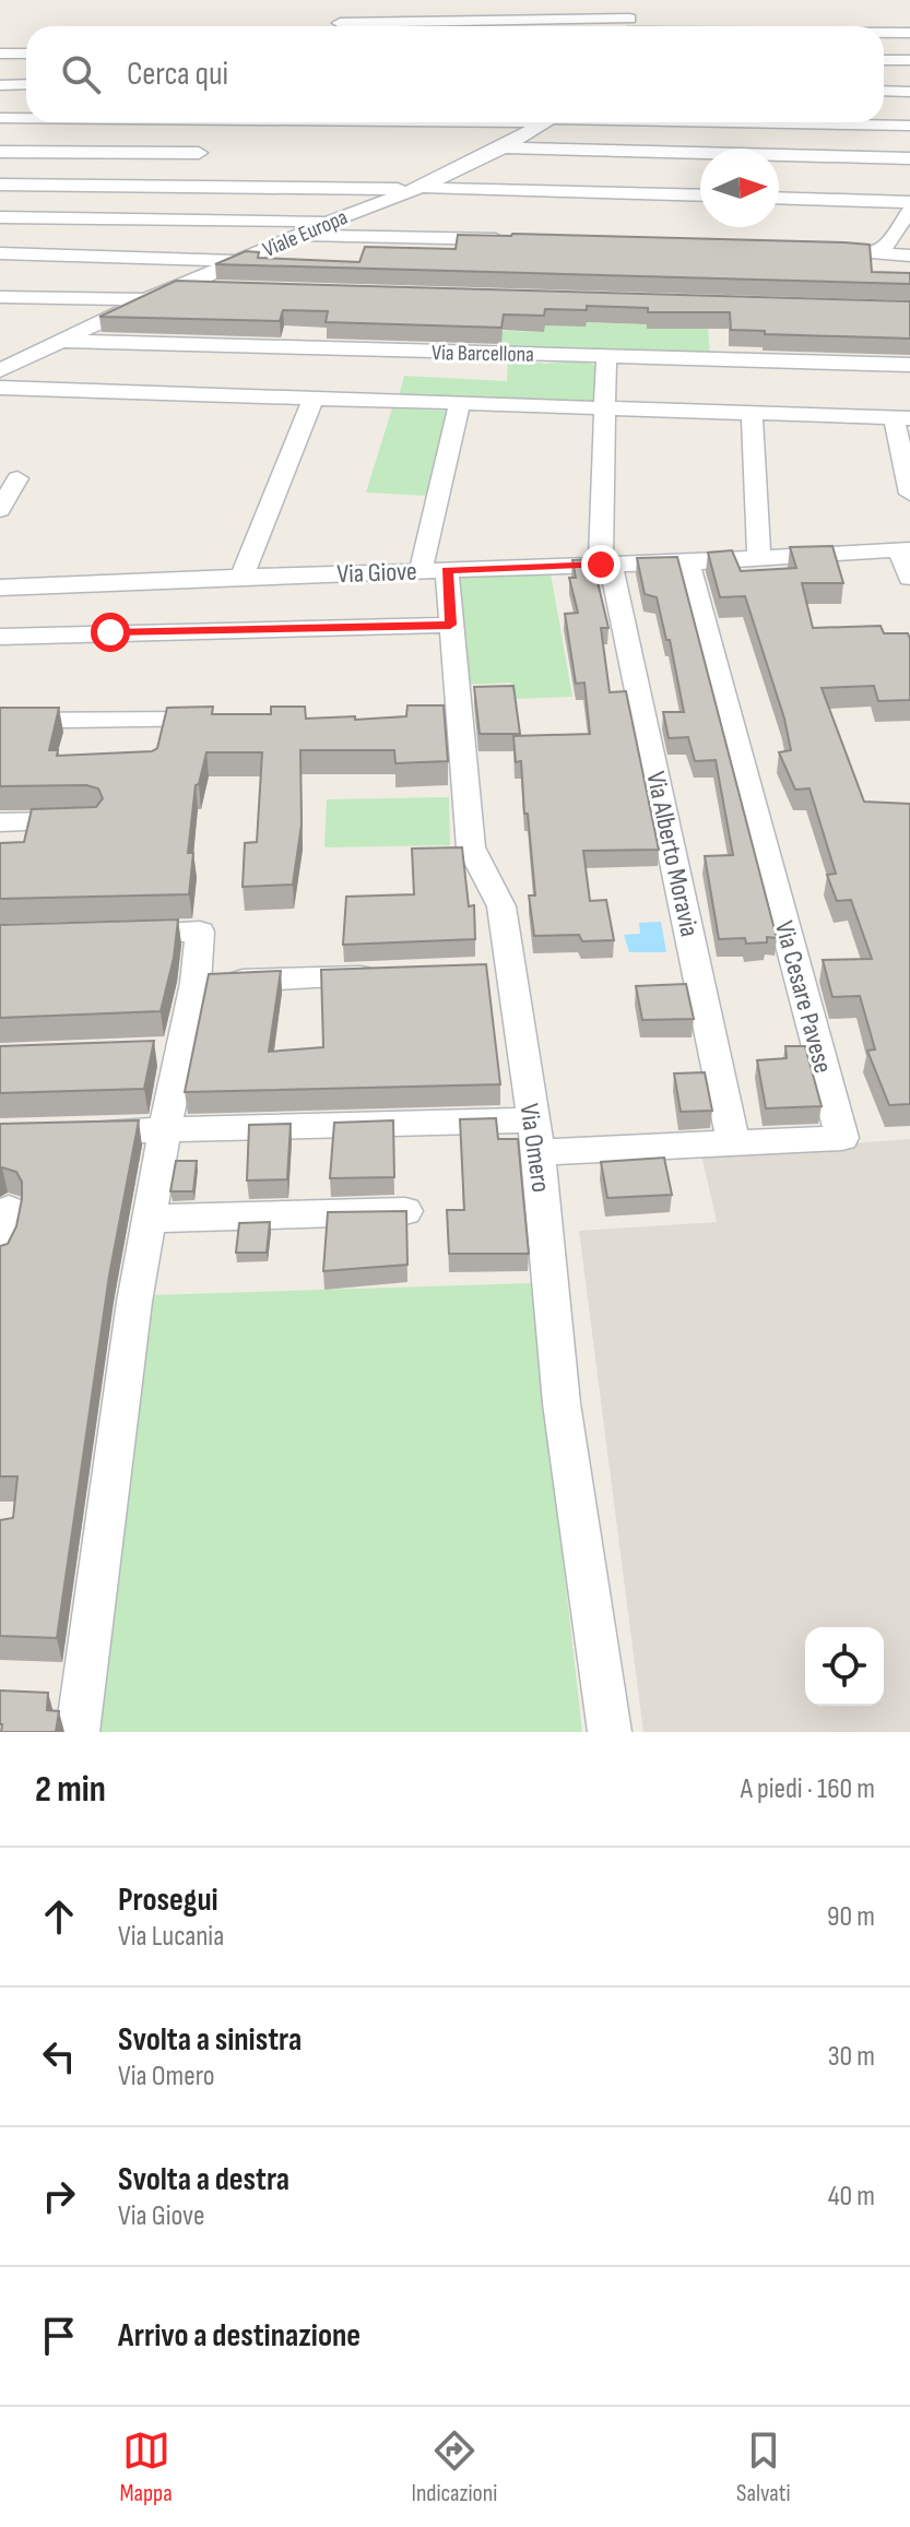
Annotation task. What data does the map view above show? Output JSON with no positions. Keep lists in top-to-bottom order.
{
  "streets": {
    "street": [
      "Viale Europa",
      "Via Barcellona",
      "Via Giove",
      "Via Alberto Moravia",
      "Via Cesare Pavese",
      "Via Omero"
    ]
  },
  "crossings": [
    ["Viale Europa", "Via Barcellona"],
    ["Via Barcellona", "Via Alberto Moravia"],
    ["Via Giove", "Via Alberto Moravia"],
    ["Via Giove", "Via Cesare Pavese"],
    ["Via Giove", "Via Omero"],
    ["Via Alberto Moravia", "Via Cesare Pavese"],
    ["Via Cesare Pavese", "Via Omero"]
  ],
  "north": "right",
  "page": {
    "search": "Cerca qui",
    "heading": ["2 min", "A piedi · 160 m"],
    "list": [
      ["Prosegui", "Via Lucania", "90 m"],
      ["Svolta a sinistra", "Via Omero", "30 m"],
      ["Svolta a destra", "Via Giove", "40 m"],
      "Arrivo a destinazione"
    ],
    "nav": ["Mappa", "Indicazioni", "Salvati"]
  }
}
